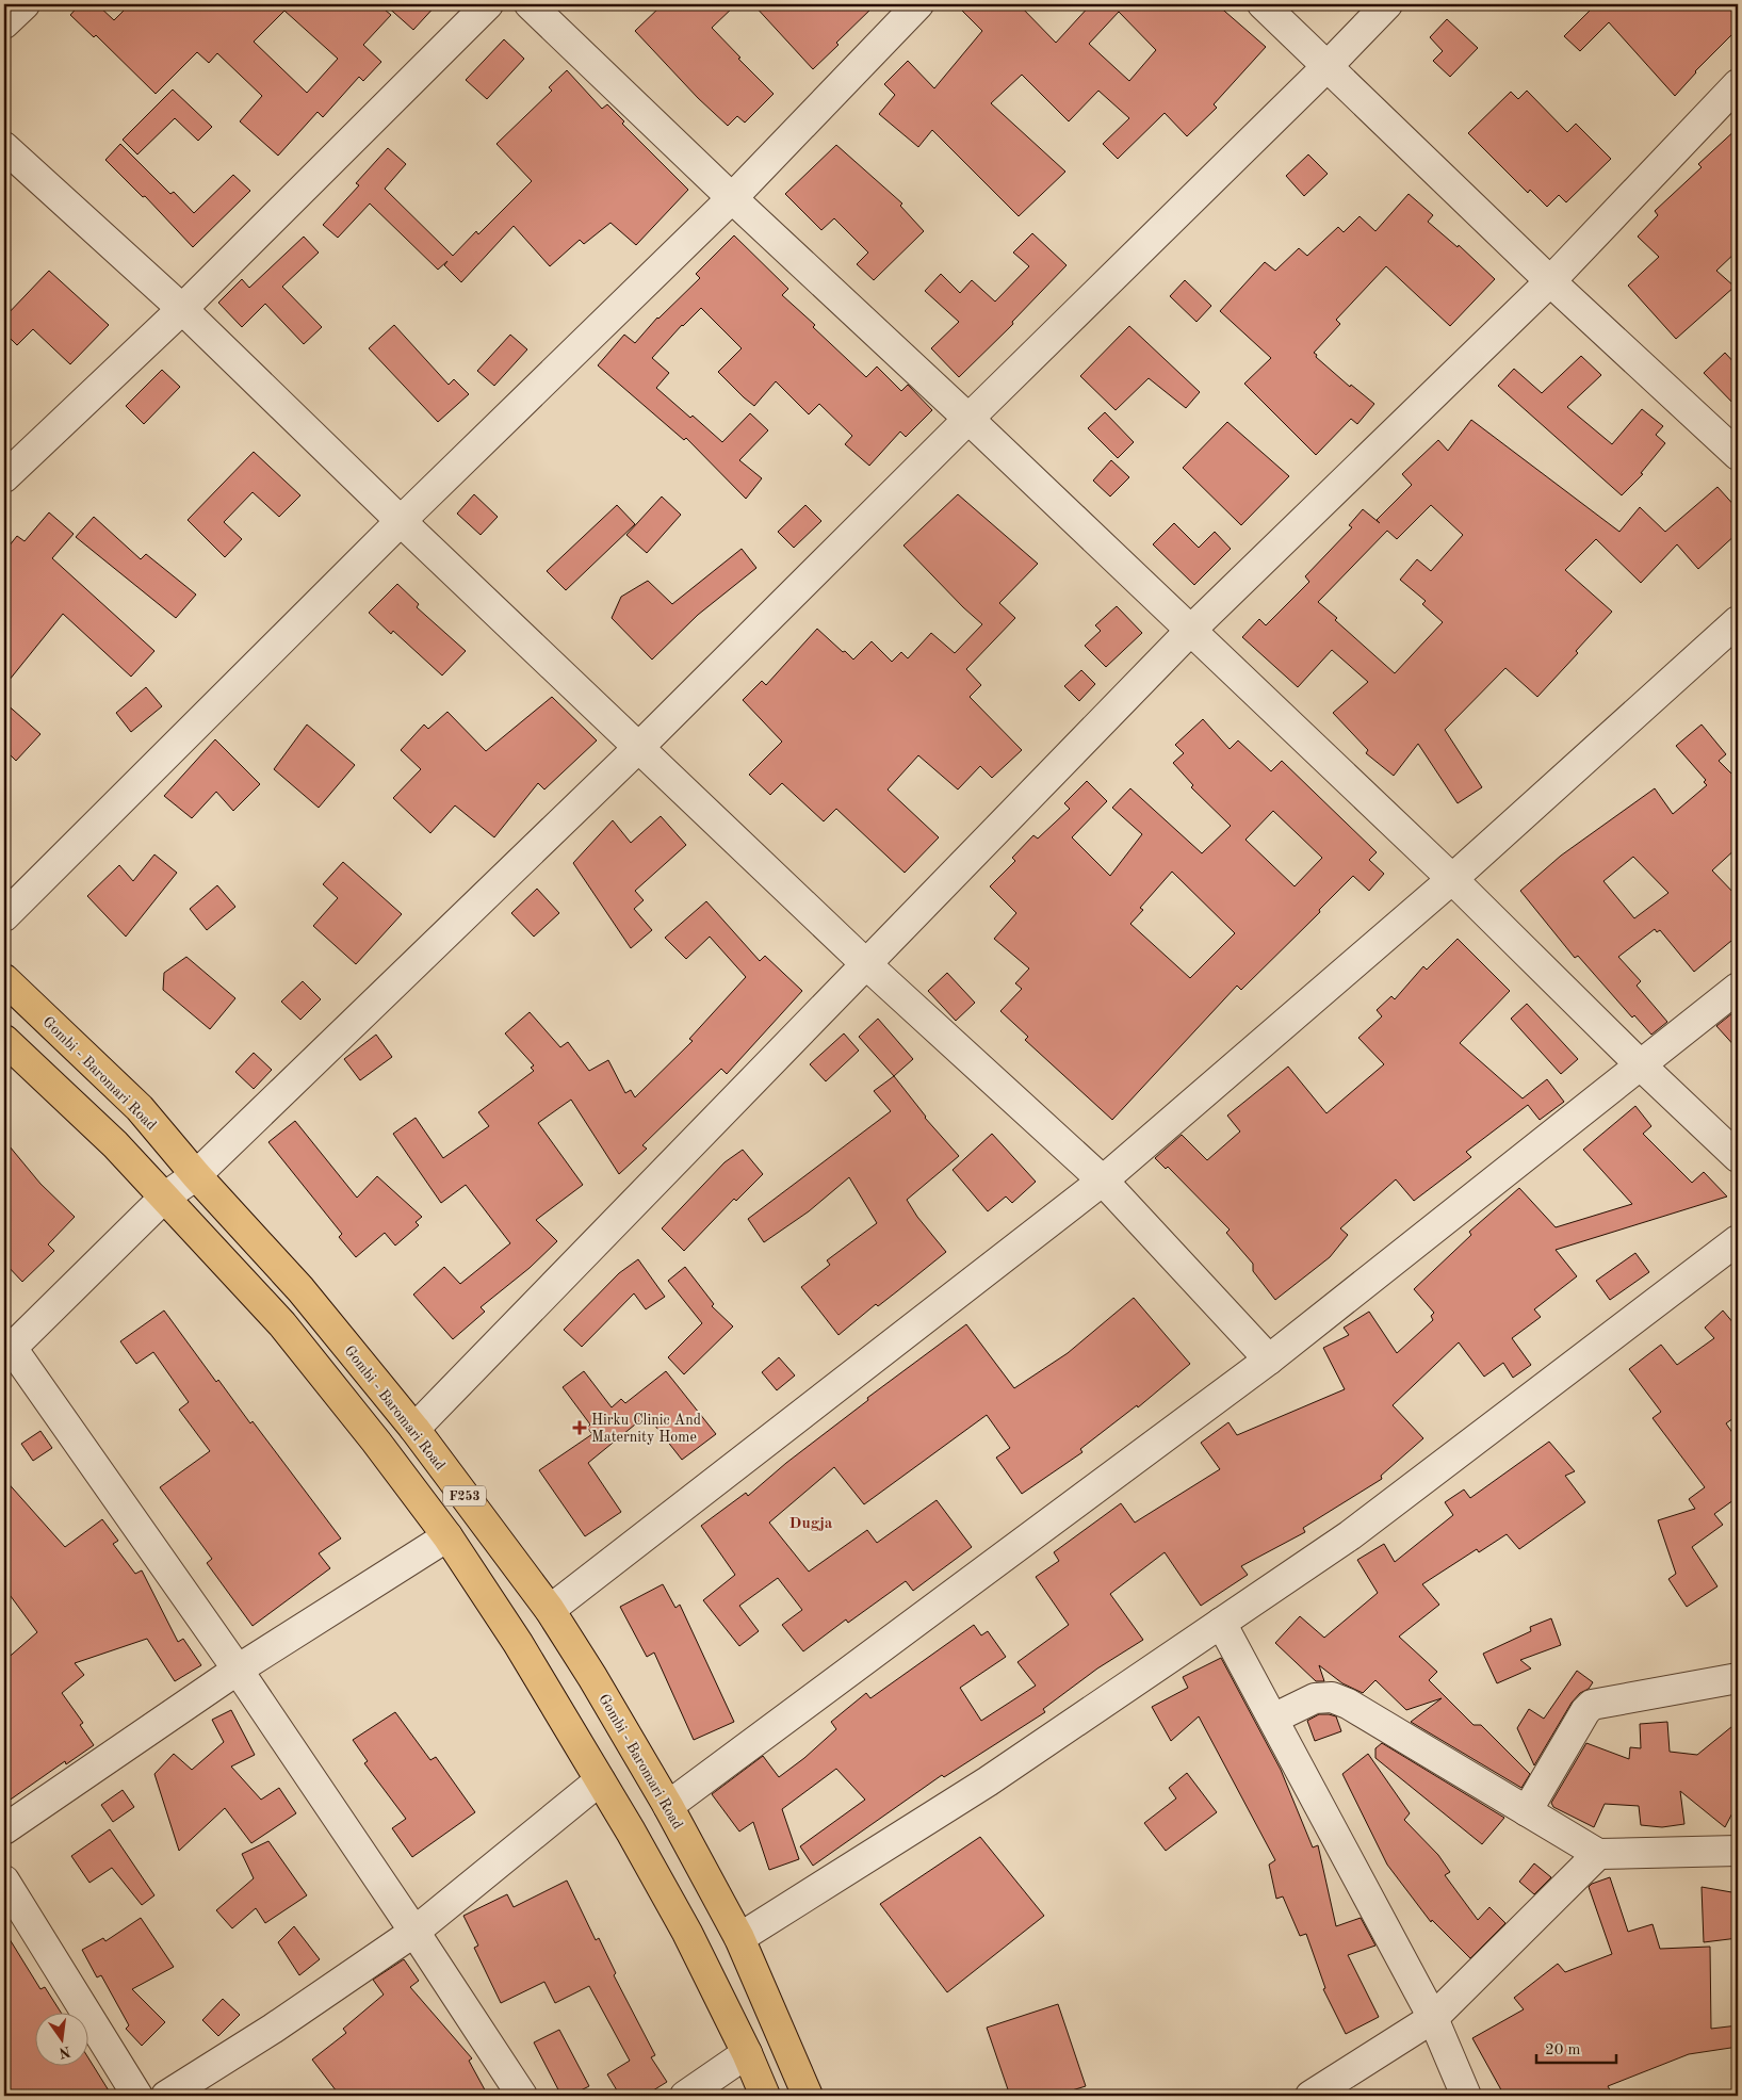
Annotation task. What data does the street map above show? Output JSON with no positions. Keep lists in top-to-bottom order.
{
  "streets": {
    "main road": ["Gombi - Baromari Road", "F253"]
  },
  "districts": ["Dugja"],
  "places": {
    "health": ["Hirku Clinic And Maternity Home"]
  },
  "scale_bar": "20 m",
  "north": "bottom"
}
